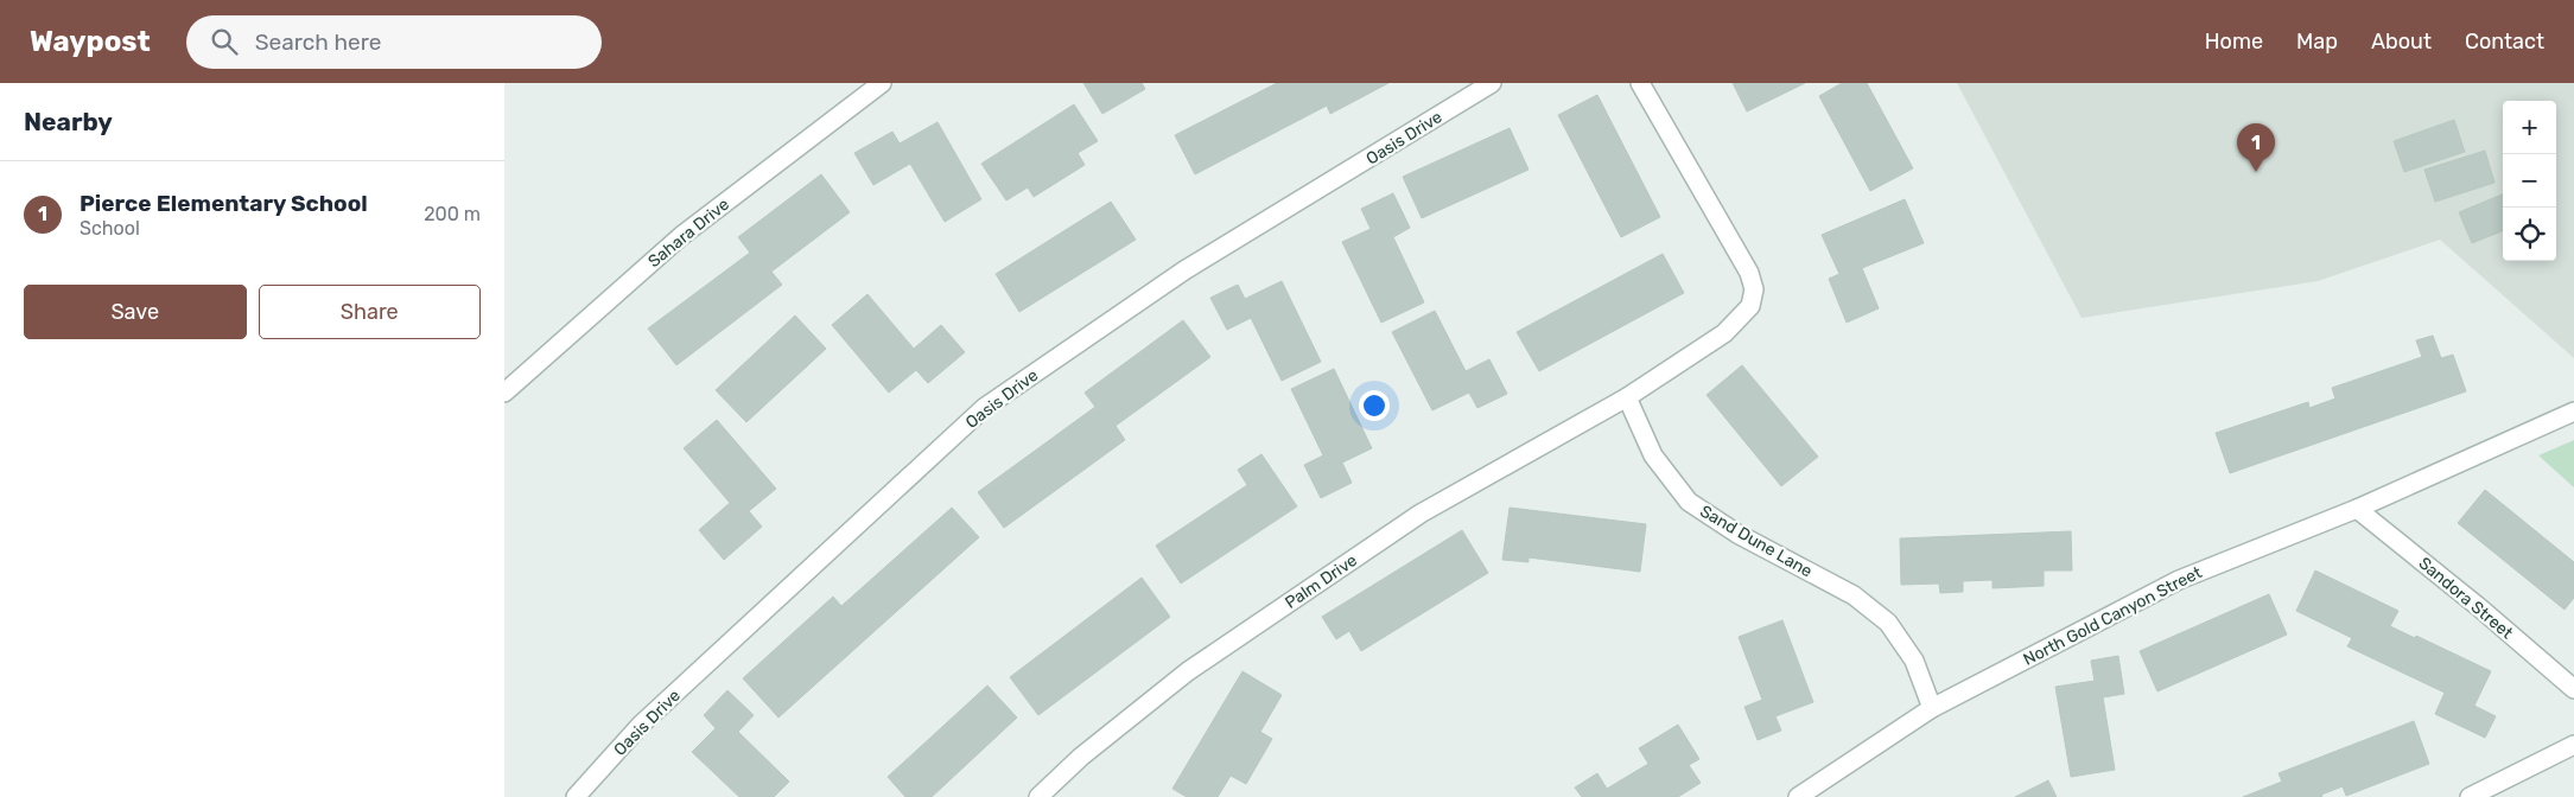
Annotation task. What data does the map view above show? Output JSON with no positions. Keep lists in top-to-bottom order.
{
  "streets": {
    "street": [
      "Oasis Drive",
      "Sahara Drive",
      "Sand Dune Lane",
      "Palm Drive",
      "Sandora Street",
      "North Gold Canyon Street"
    ]
  },
  "crossings": [
    ["Sand Dune Lane", "Palm Drive"],
    ["Sand Dune Lane", "North Gold Canyon Street"],
    ["Sandora Street", "North Gold Canyon Street"]
  ],
  "page": {
    "header": "Waypost",
    "search": "Search here",
    "nav": [
      "Home",
      "Map",
      "About",
      "Contact"
    ],
    "heading": "Nearby",
    "map_buttons": ["+", "−"],
    "pins": "1",
    "list": [
      {
        "mark": "1",
        "name": "Pierce Elementary School",
        "note": "School",
        "value": "200 m"
      }
    ],
    "buttons": ["Save", "Share"]
  }
}
